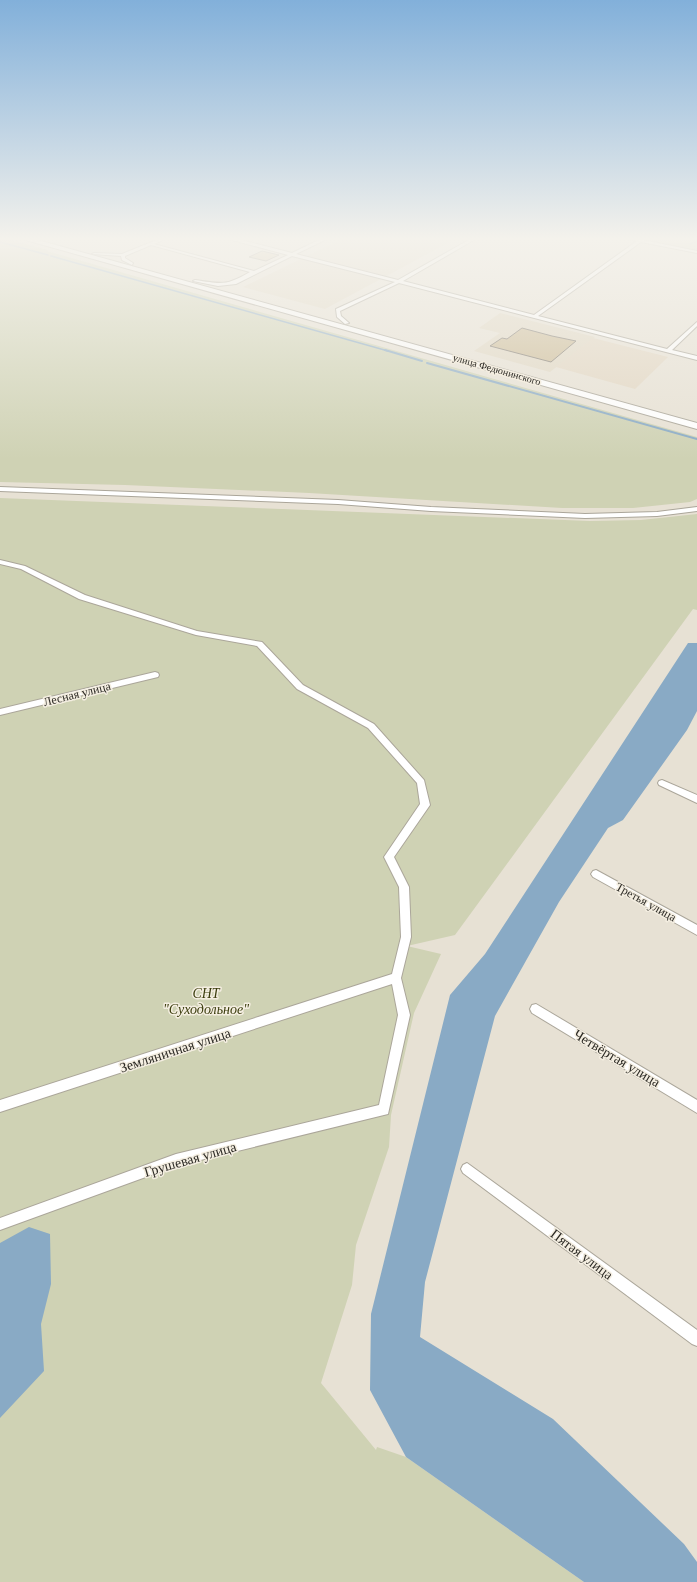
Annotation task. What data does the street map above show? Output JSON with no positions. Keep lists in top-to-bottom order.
{
  "streets": {
    "highway": ["улица Федюнинского"],
    "street": [
      "Лесная улица",
      "Третья улица",
      "Земляничная улица",
      "Четвёртая улица",
      "Грушевая улица",
      "Пятая улица"
    ]
  },
  "crossings": [
    ["Земляничная улица", "Грушевая улица"]
  ],
  "parks": ["СНТ \"Суходольное\""]
}
